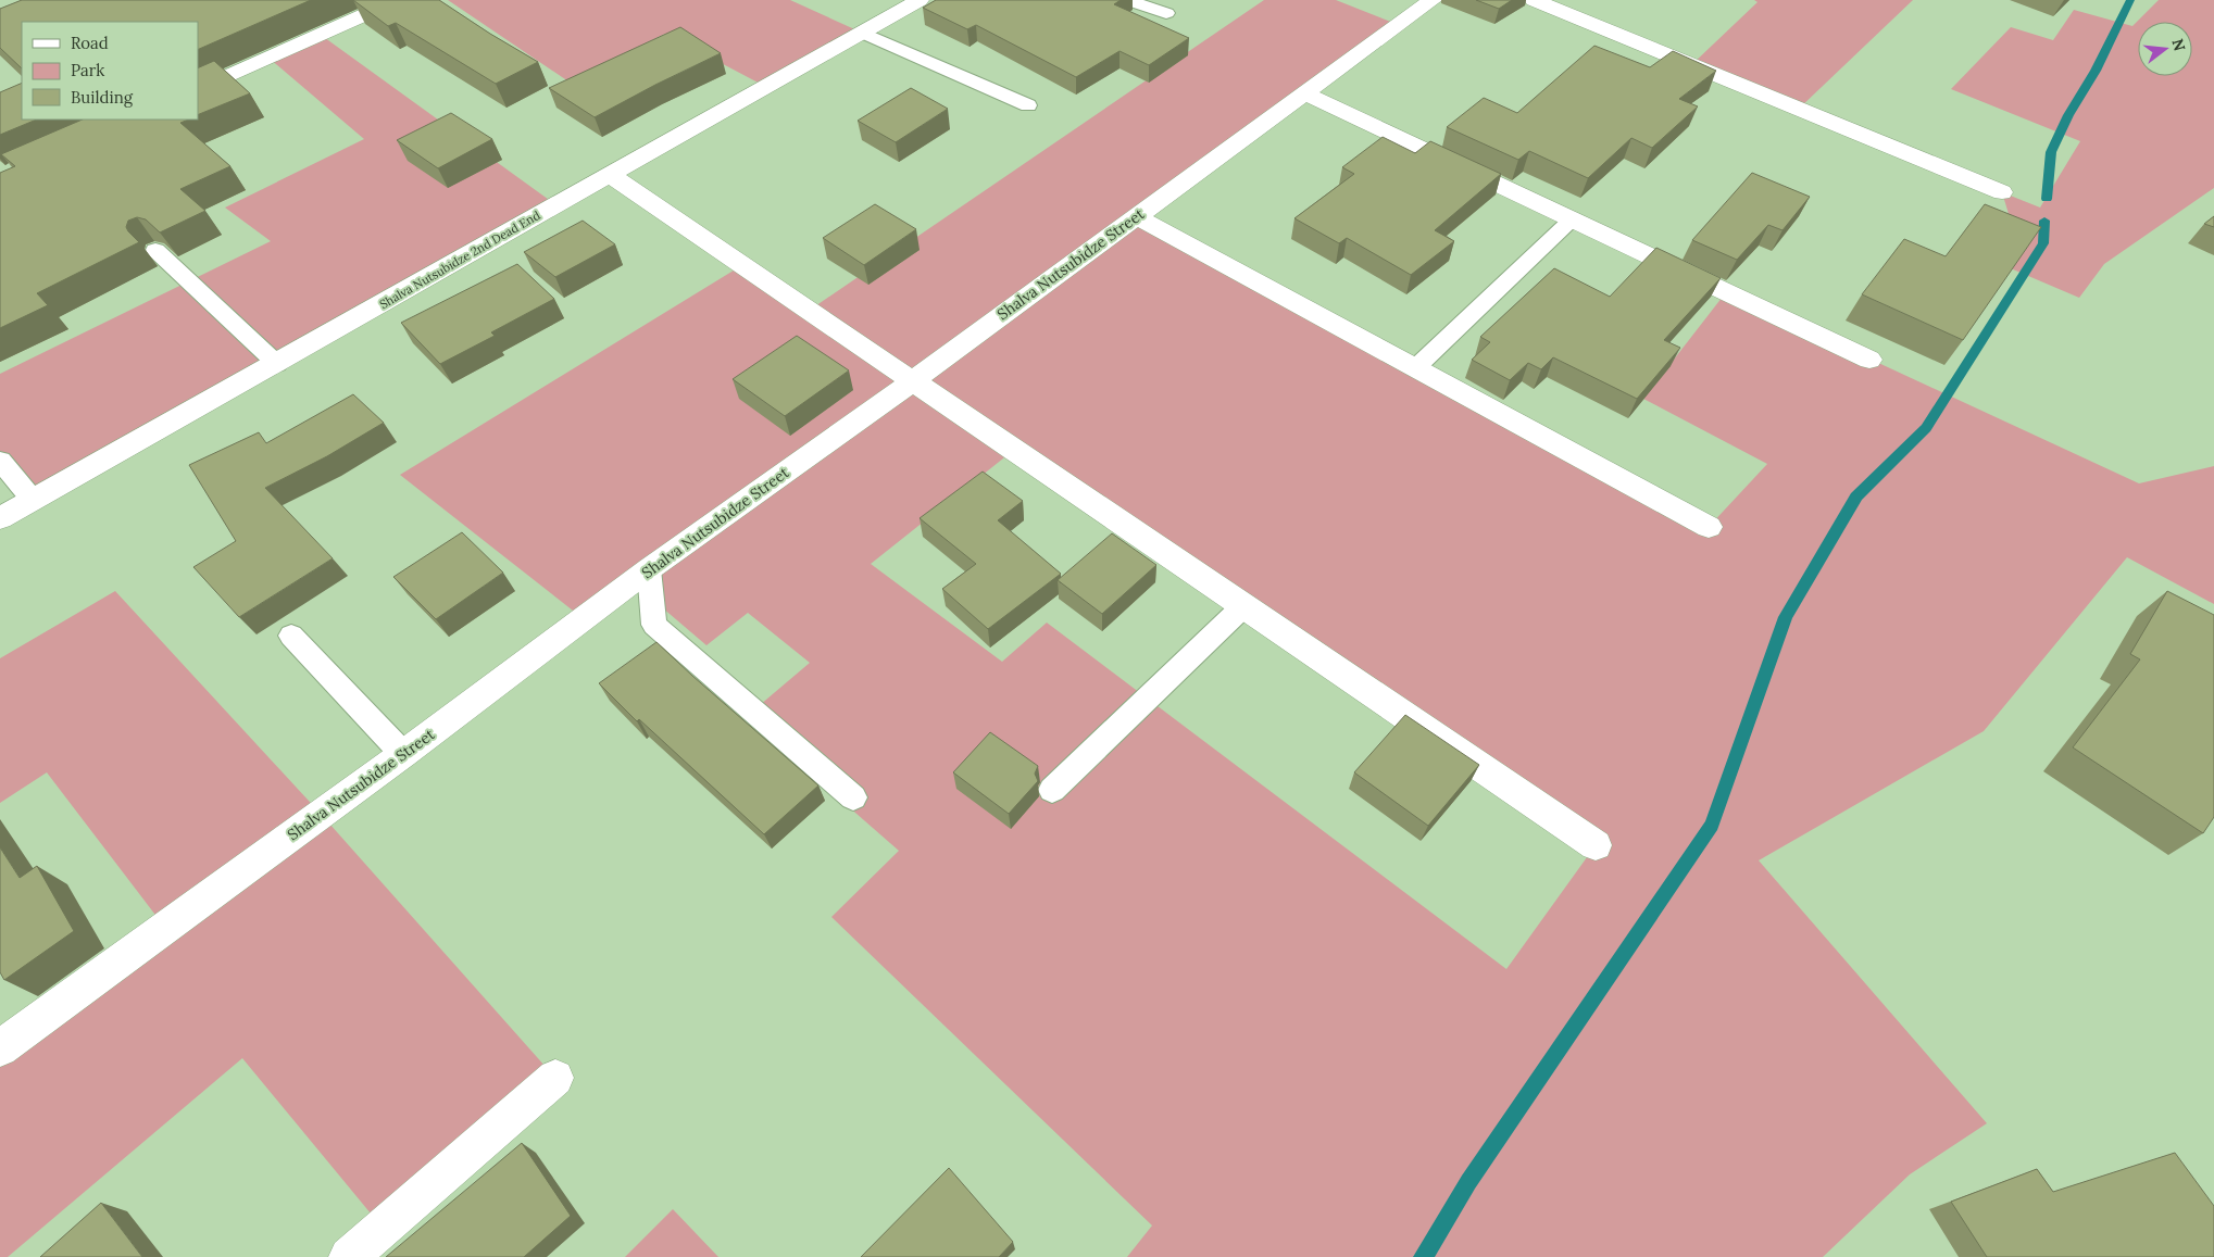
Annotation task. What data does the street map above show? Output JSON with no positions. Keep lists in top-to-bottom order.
{
  "streets": {
    "street": ["Shalva Nutsubidze 2nd Dead End", "Shalva Nutsubidze Street"]
  },
  "legend": ["Road", "Park", "Building"],
  "north": "right"
}
